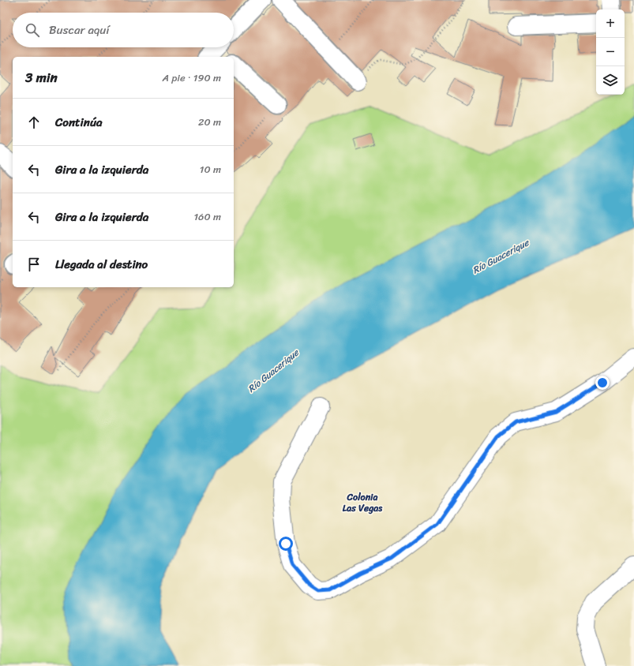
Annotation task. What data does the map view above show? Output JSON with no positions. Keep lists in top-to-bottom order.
{
  "districts": ["Colonia Las Vegas"],
  "water": ["Río Guacerique"],
  "page": {
    "map_buttons": ["+", "−"],
    "search": "Buscar aquí",
    "heading": ["3 min", "A pie · 190 m"],
    "list": [
      ["Continúa", "20 m"],
      ["Gira a la izquierda", "10 m"],
      ["Gira a la izquierda", "160 m"],
      "Llegada al destino"
    ]
  }
}
